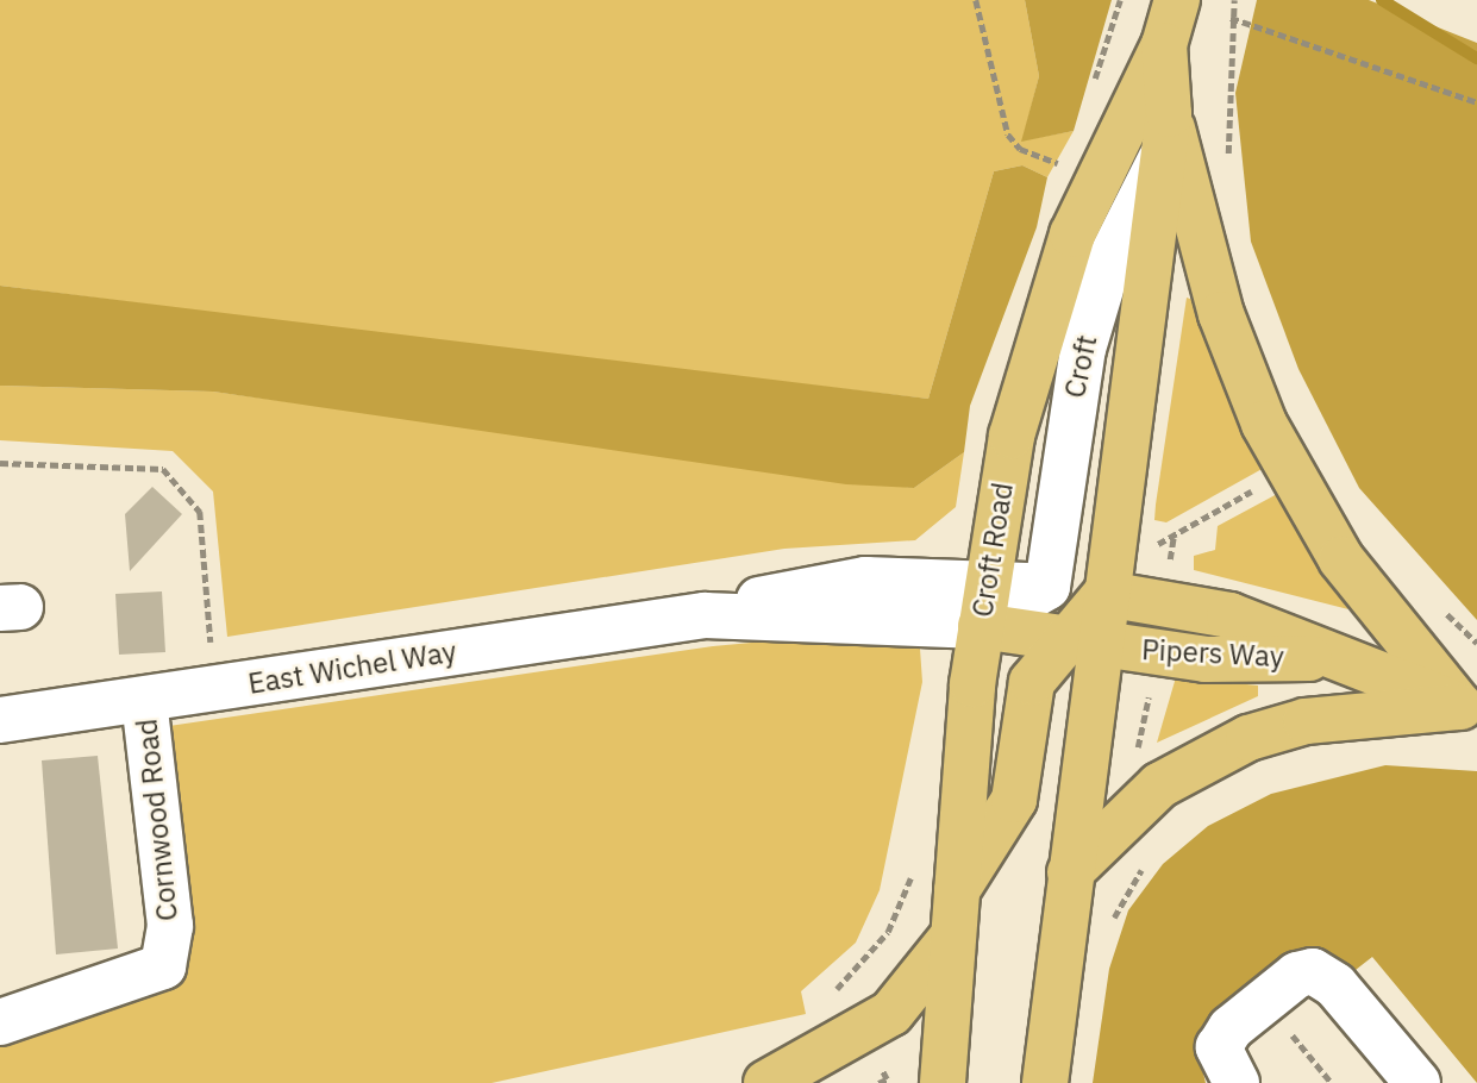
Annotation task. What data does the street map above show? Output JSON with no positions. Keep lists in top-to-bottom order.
{
  "streets": {
    "main road": ["Croft Road", "Pipers Way"],
    "street": ["Croft", "East Wichel Way", "Cornwood Road"]
  },
  "crossings": [
    ["Croft", "Croft Road"],
    ["Croft Road", "Pipers Way"],
    ["Croft Road", "East Wichel Way"],
    ["East Wichel Way", "Cornwood Road"]
  ]
}
